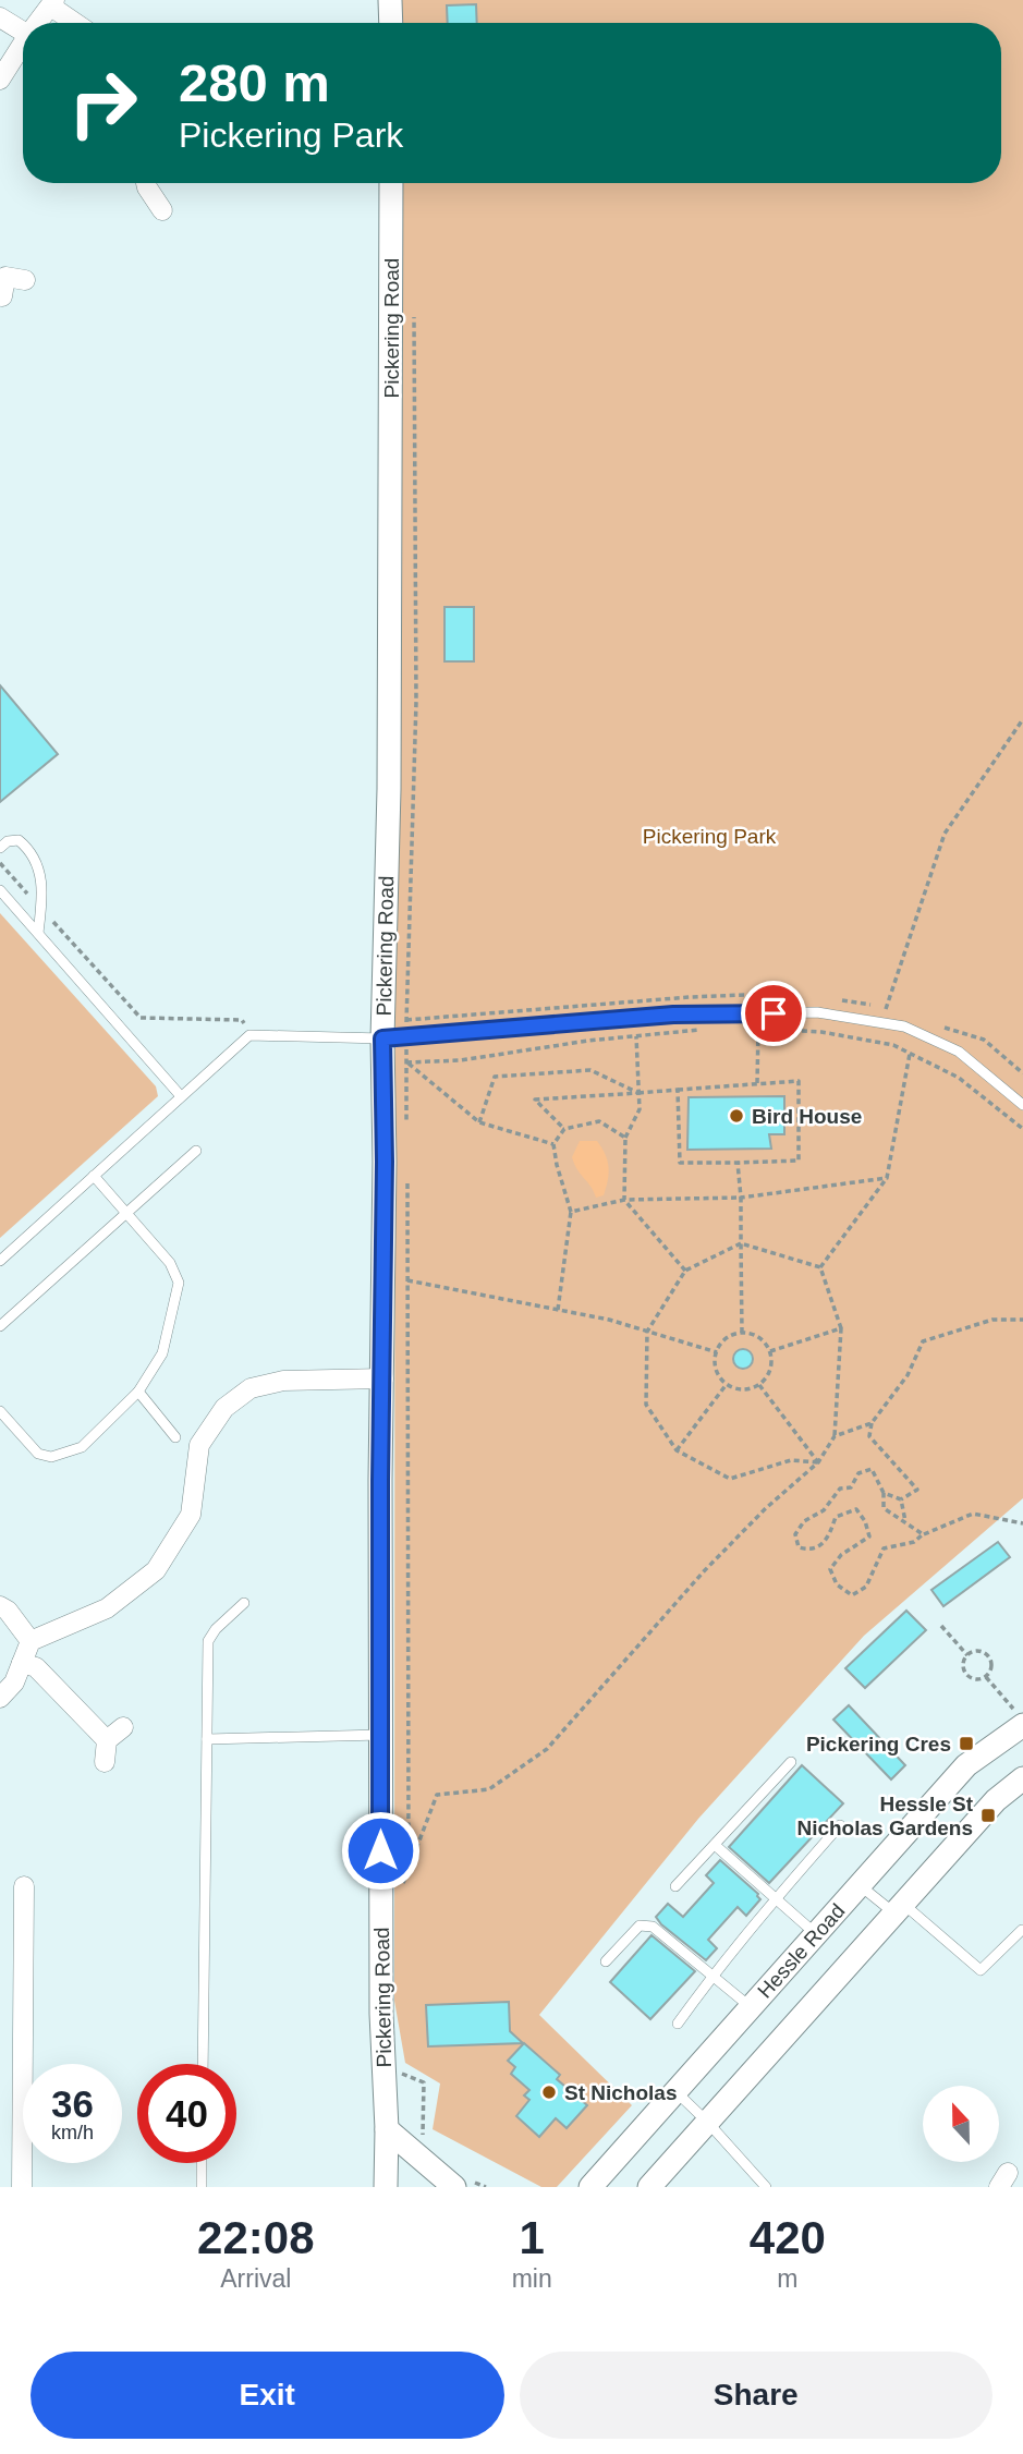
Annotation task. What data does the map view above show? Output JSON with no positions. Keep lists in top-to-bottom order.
{
  "streets": {
    "street": ["Pickering Road", "Hessle Road"]
  },
  "parks": ["Pickering Park"],
  "places": {
    "other": ["Bird House", "St Nicholas"],
    "transit": ["Pickering Cres", "Hessle St Nicholas Gardens"]
  },
  "north": "top",
  "page": {
    "turn": ["280 m", "Pickering Park"],
    "speed": "36 km/h",
    "limit": "40",
    "eta": [
      "22:08",
      "Arrival",
      "1",
      "min",
      "420",
      "m"
    ],
    "buttons": ["Exit", "Share"]
  }
}
